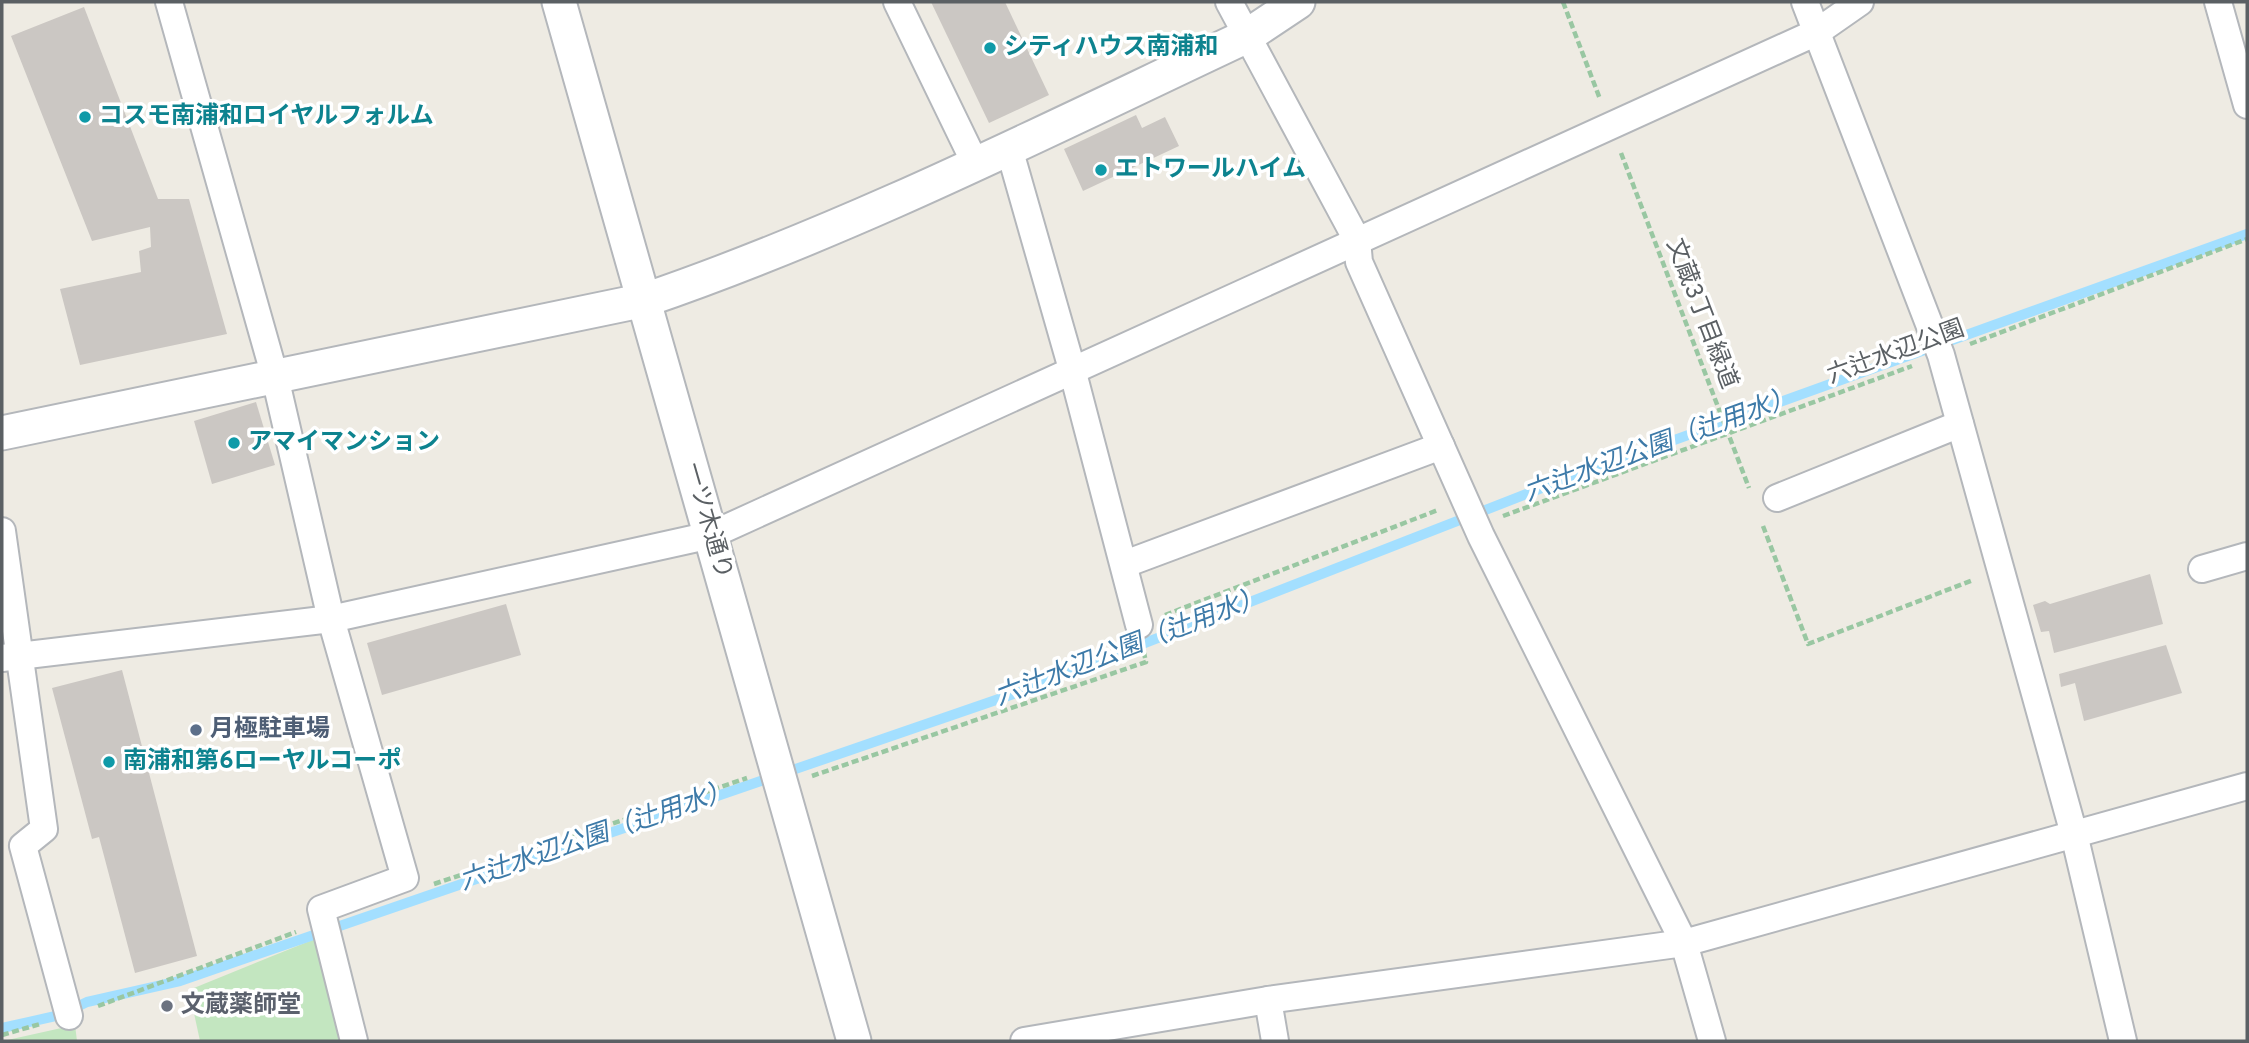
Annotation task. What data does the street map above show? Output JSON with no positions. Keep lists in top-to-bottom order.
{
  "streets": {
    "street": ["一ツ木通り"],
    "path": ["文蔵3丁目緑道", "六辻水辺公園"]
  },
  "crossings": [
    ["文蔵3丁目緑道", "六辻水辺公園"]
  ],
  "water": ["六辻水辺公園（辻用水）"],
  "places": [
    "シティハウス南浦和",
    "コスモ南浦和ロイヤルフォルム",
    "エトワールハイム",
    "アマイマンション",
    "月極駐車場",
    "南浦和第6ローヤルコーポ",
    "文蔵薬師堂"
  ]
}
